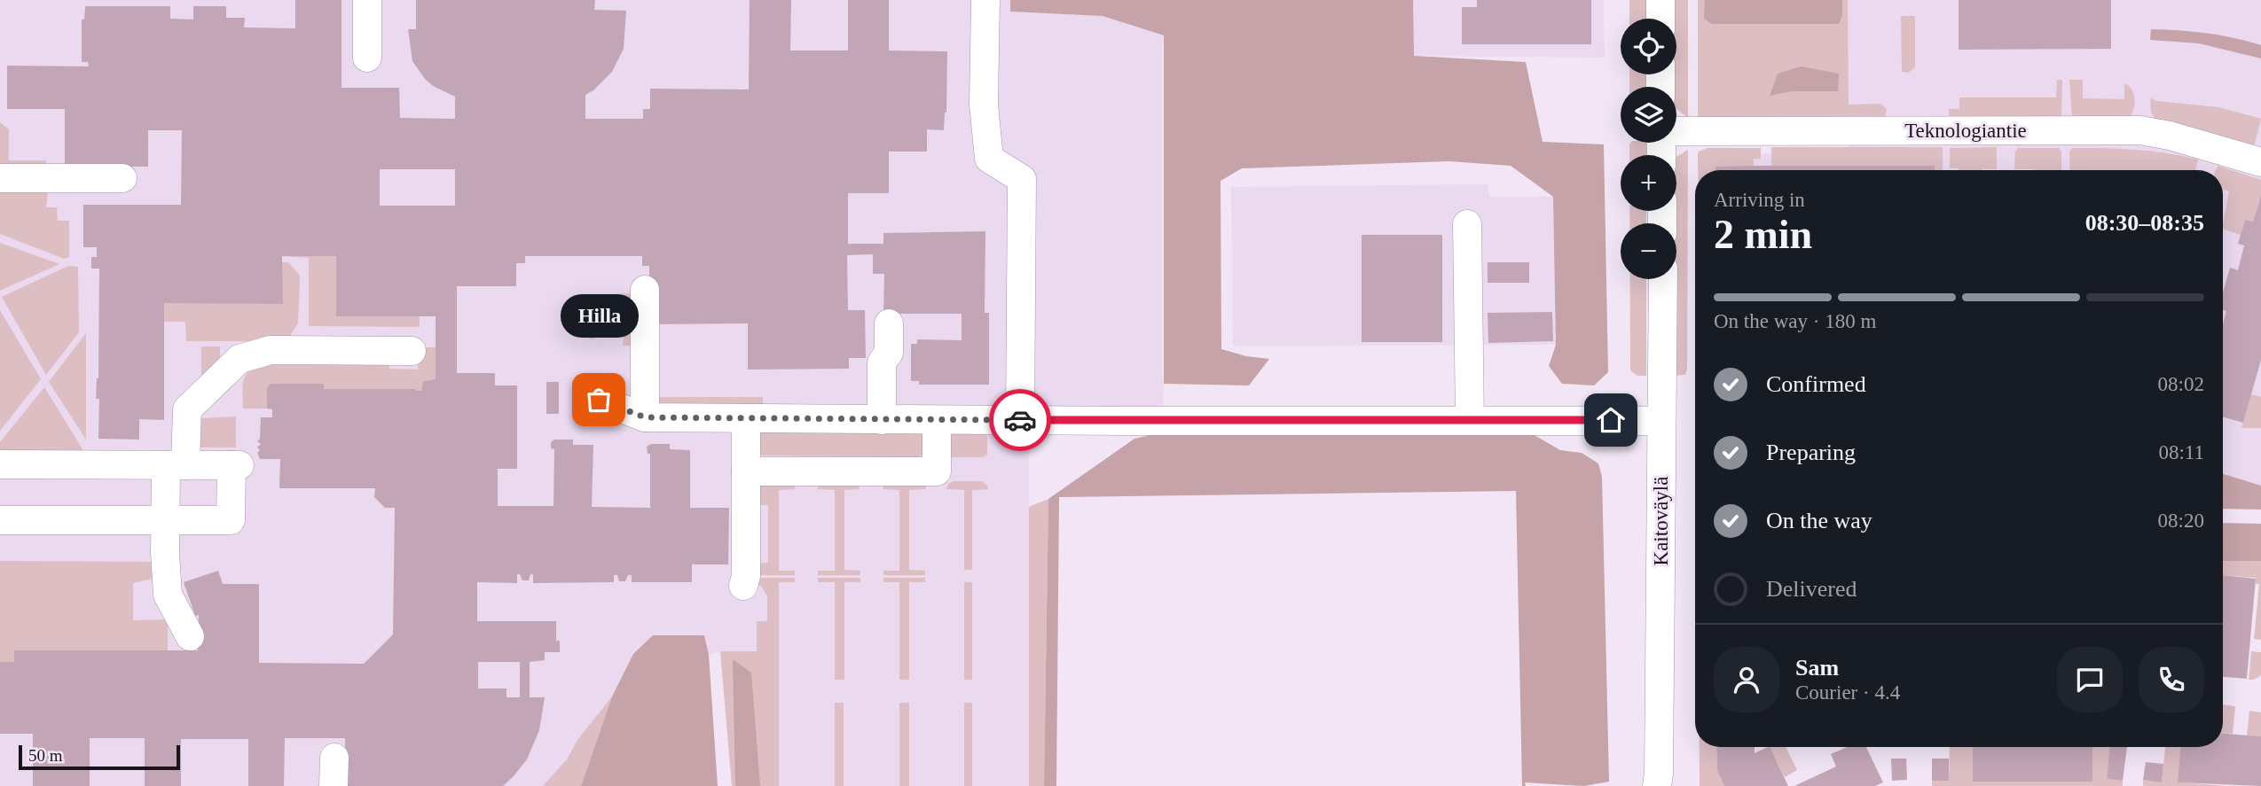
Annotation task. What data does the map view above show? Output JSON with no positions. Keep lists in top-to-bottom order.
{
  "streets": {
    "street": ["Teknologiantie", "Kaitoväylä"]
  },
  "places": ["Hilla"],
  "scale_bar": "50 m",
  "page": {
    "map_buttons": ["+", "−"],
    "heading": ["2 min", "Arriving in", "08:30–08:35"],
    "panel": ["Sam", "Courier · 4.4"],
    "bar": "On the way · 180 m",
    "bubble": "Hilla",
    "list": [
      ["Confirmed", "08:02"],
      ["Preparing", "08:11"],
      ["On the way", "08:20"],
      "Delivered"
    ],
    "scale": "50 m"
  }
}
